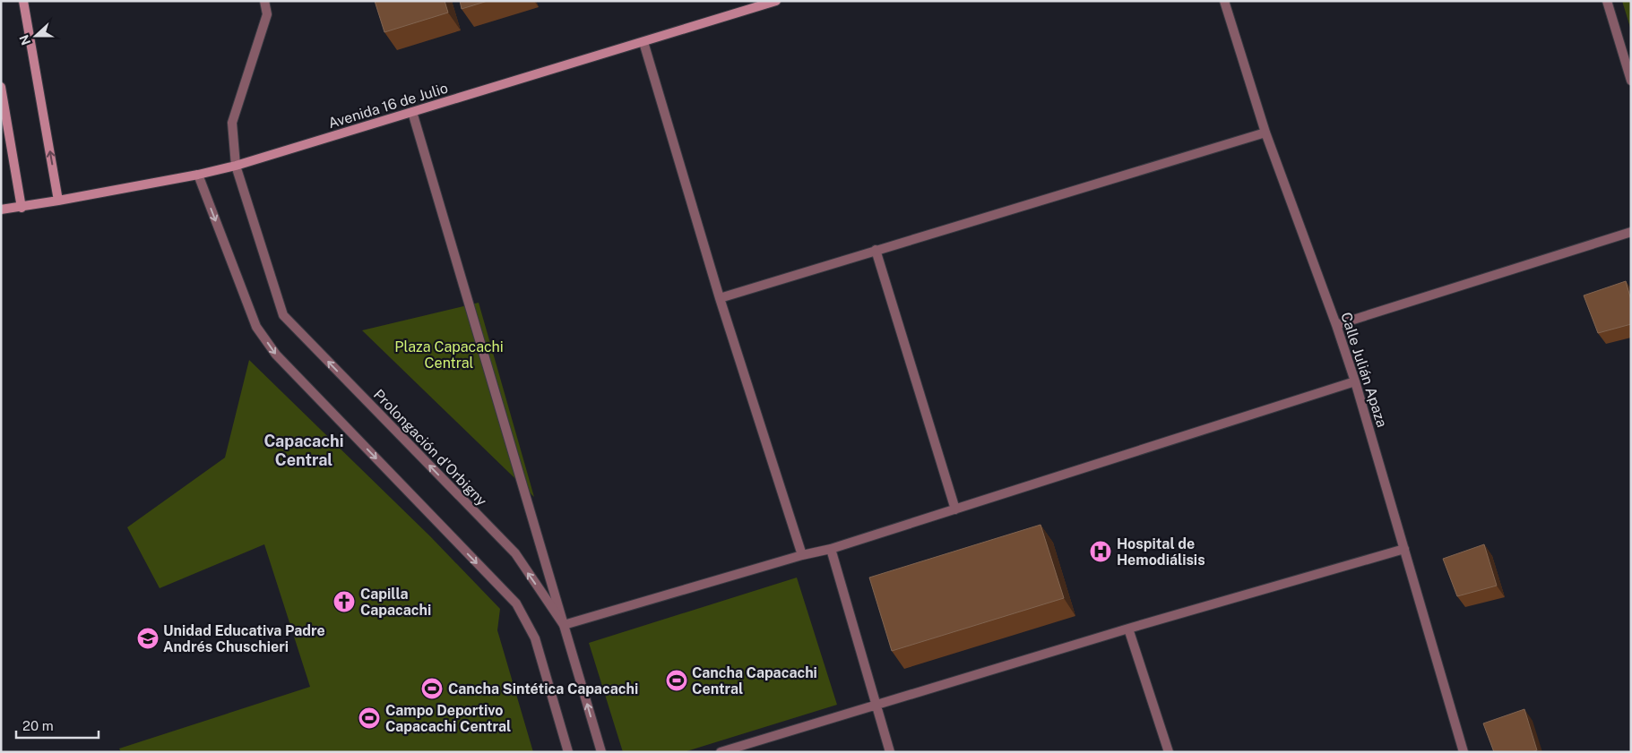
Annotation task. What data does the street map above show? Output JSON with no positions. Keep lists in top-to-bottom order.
{
  "streets": {
    "main road": ["Avenida 16 de Julio"],
    "street": ["Calle Julián Apaza", "Prolongación d'Orbigny"]
  },
  "crossings": [
    ["Avenida 16 de Julio", "Prolongación d'Orbigny"]
  ],
  "districts": ["Capacachi Central"],
  "parks": ["Plaza Capacachi Central"],
  "places": {
    "hospital": ["Hospital de Hemodiálisis"],
    "church": ["Capilla Capacachi"],
    "school or university": ["Unidad Educativa Padre Andrés Chuschieri"],
    "sports": ["Cancha Capacachi Central", "Cancha Sintética Capacachi", "Campo Deportivo Capacachi Central"]
  },
  "scale_bar": "20 m",
  "north": "left"
}
